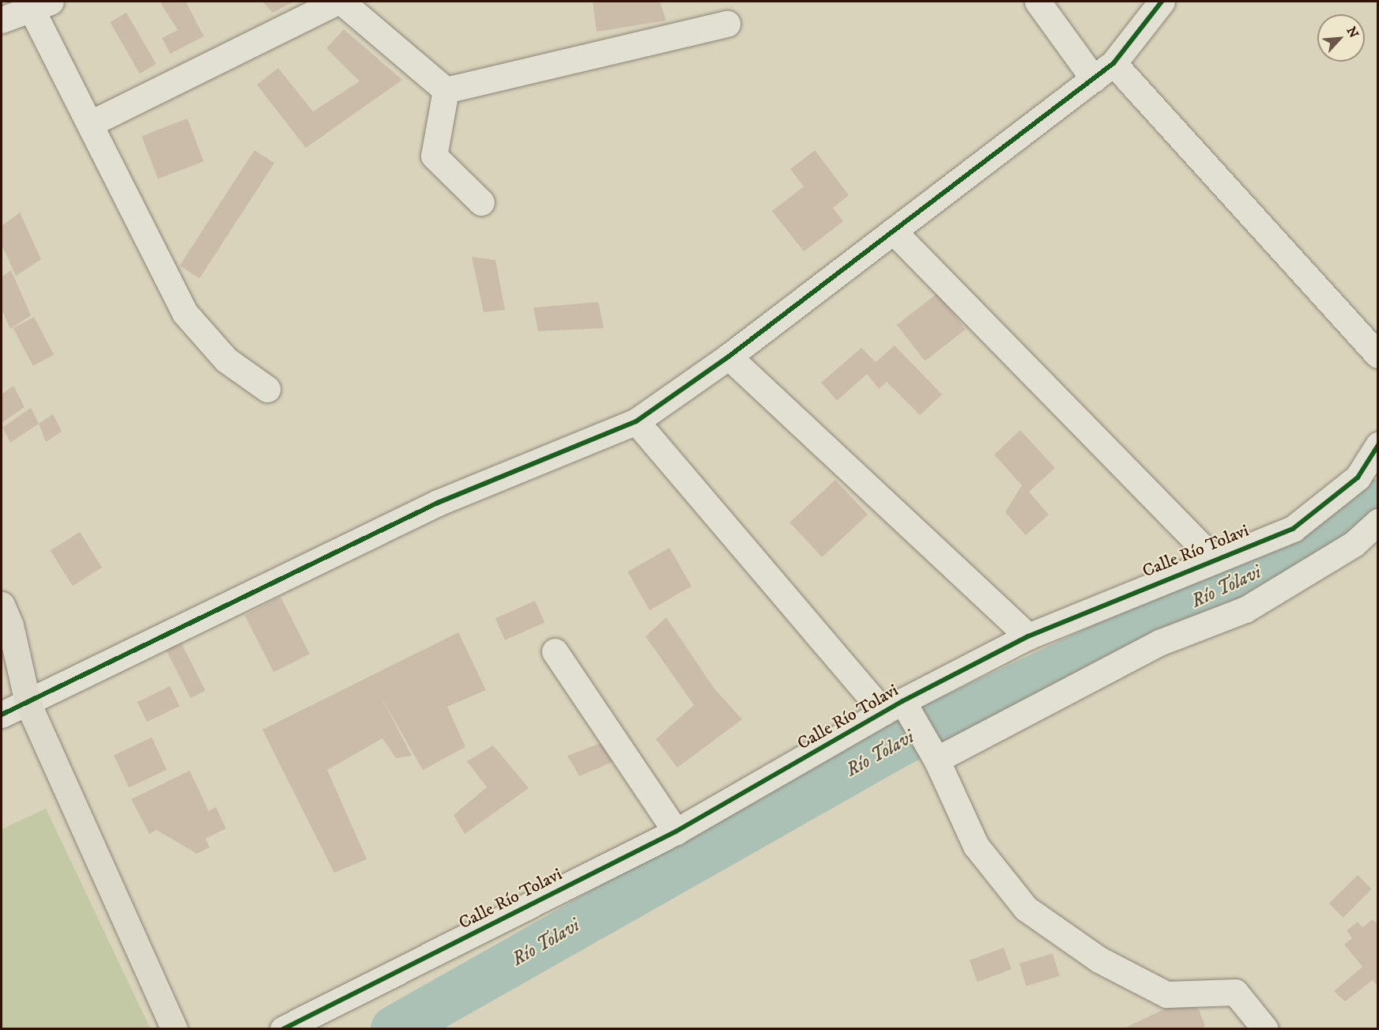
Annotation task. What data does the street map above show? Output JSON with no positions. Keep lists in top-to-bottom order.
{
  "streets": {
    "street": ["Calle Río Tolavi"]
  },
  "water": ["Río Tolavi"],
  "north": "top right"
}
